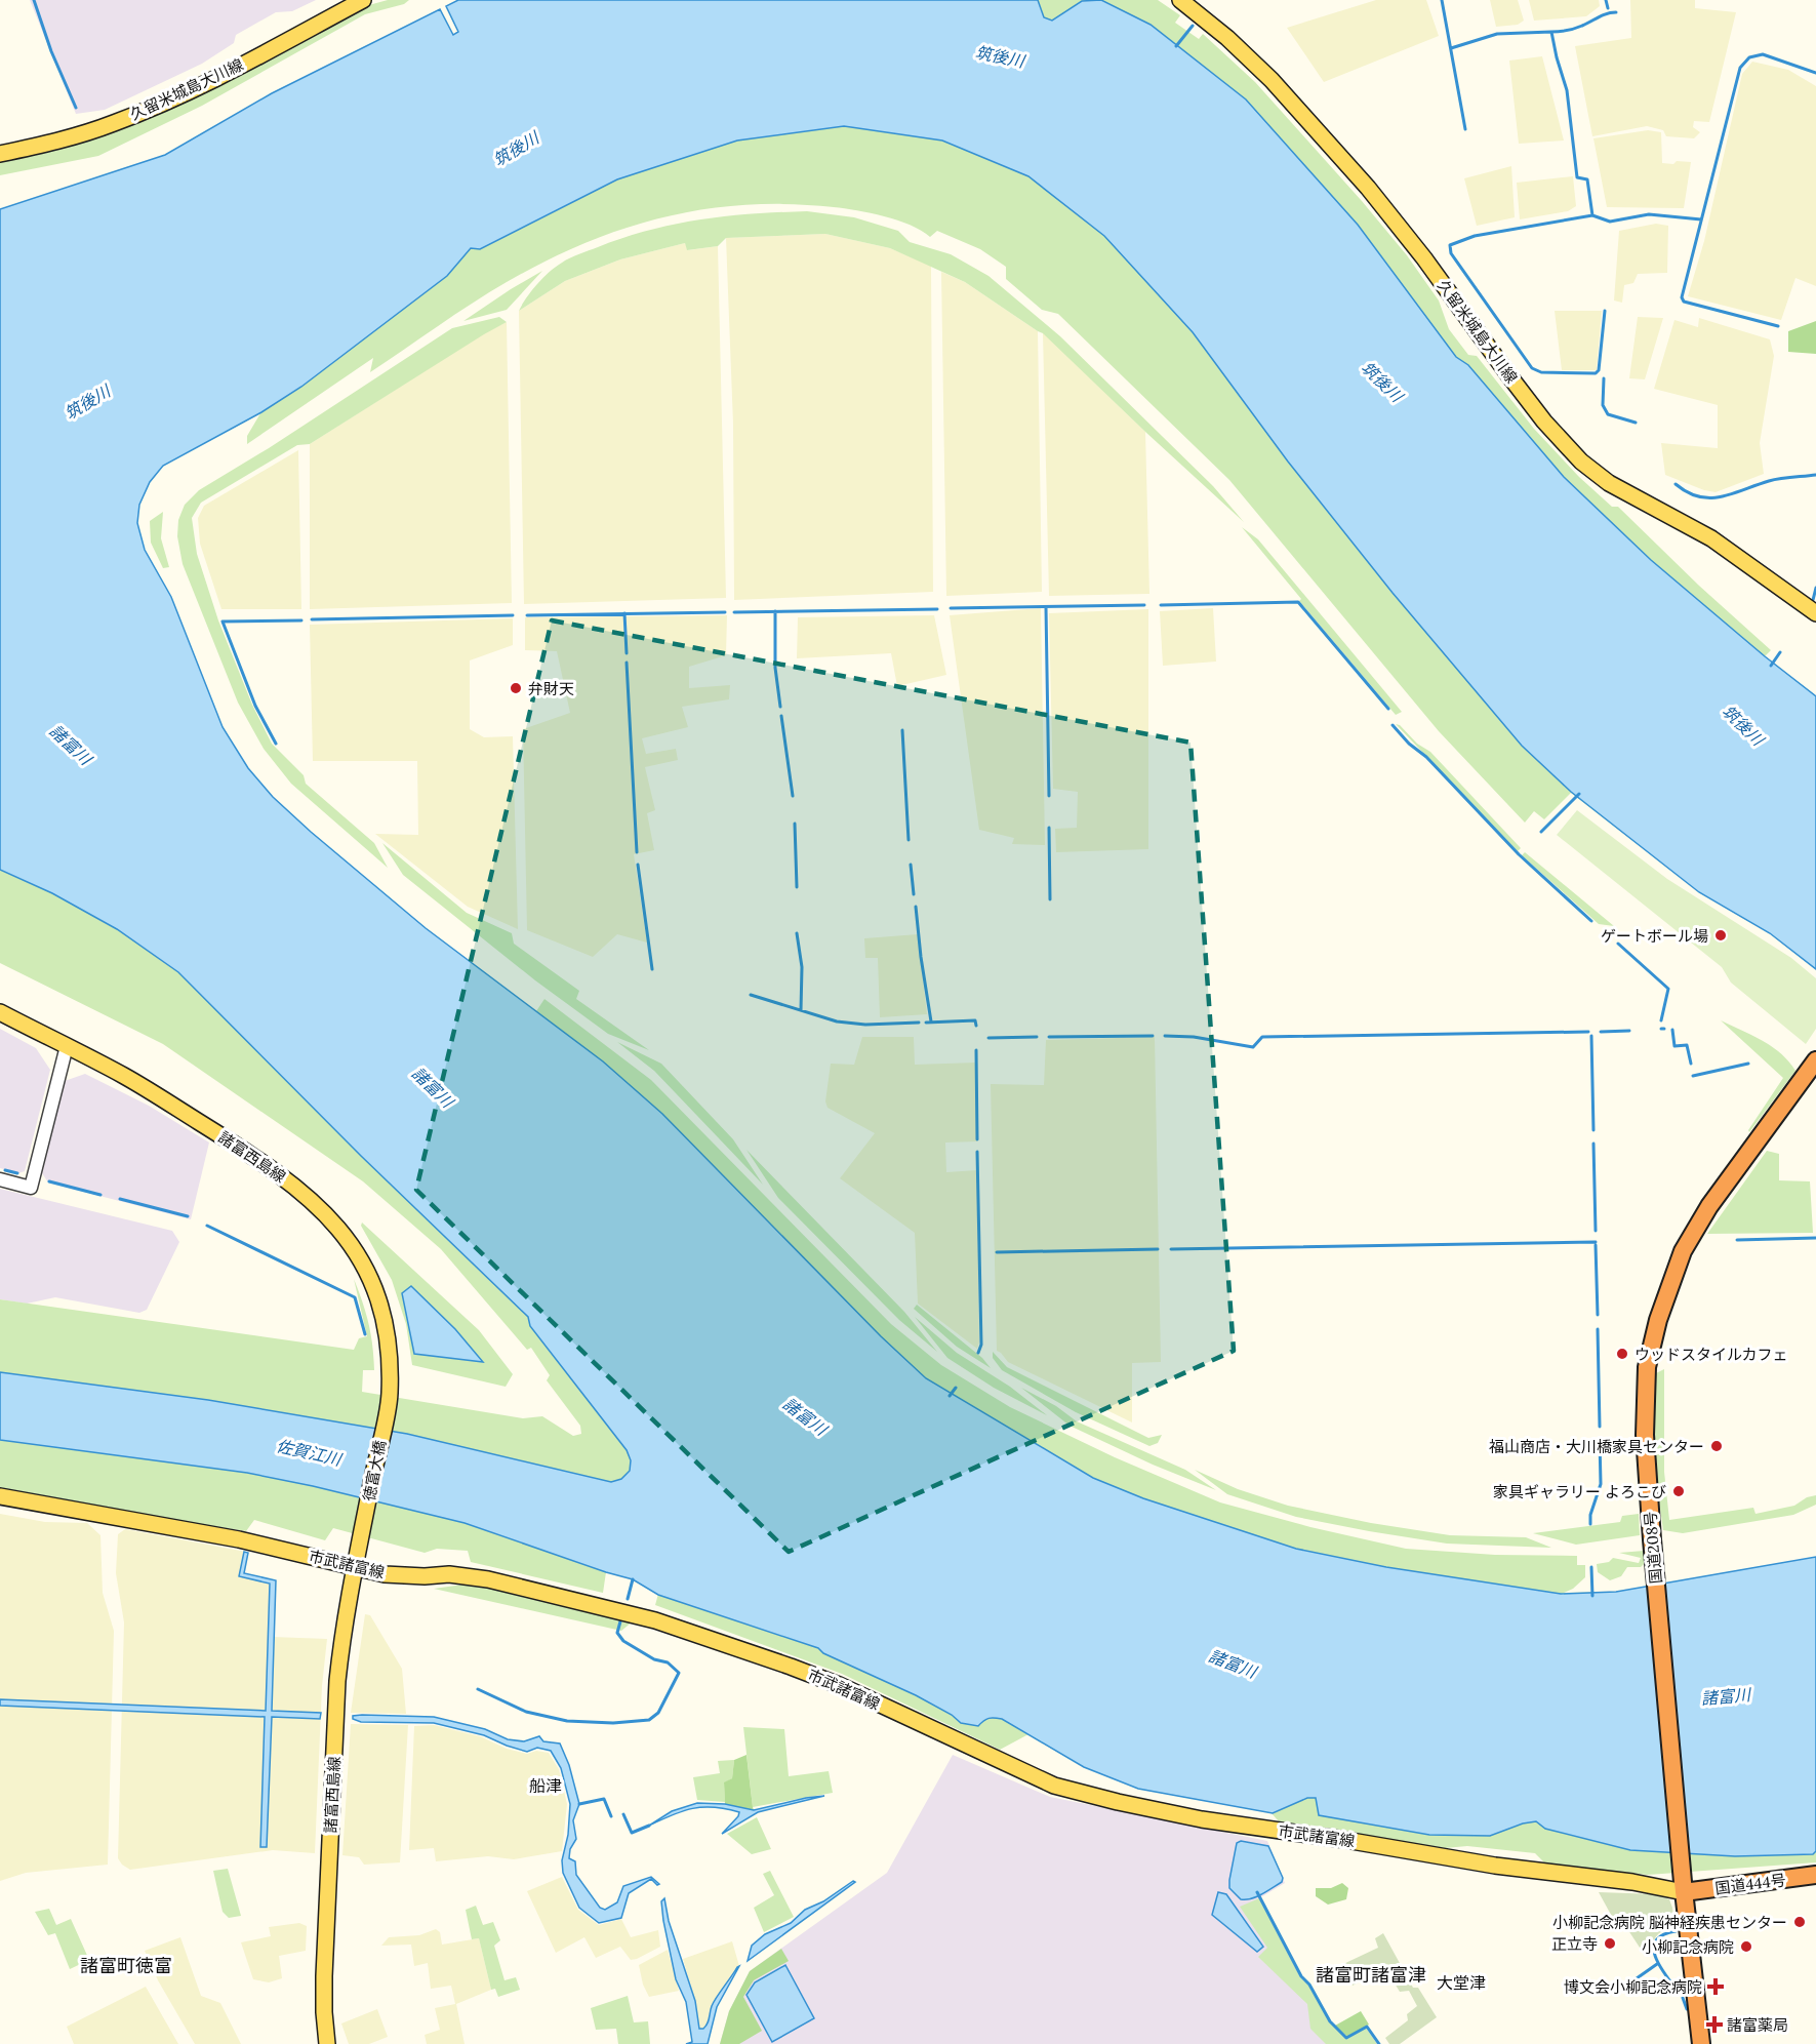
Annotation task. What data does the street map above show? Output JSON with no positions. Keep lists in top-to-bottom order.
{
  "streets": {
    "highway": ["国道208号", "国道444号"],
    "main road": [
      "久留米城島大川線",
      "諸富西島線",
      "徳富大橋",
      "市武諸富線"
    ]
  },
  "crossings": [
    ["諸富西島線", "徳富大橋"],
    ["諸富西島線", "市武諸富線"],
    ["国道208号", "市武諸富線"],
    ["国道208号", "国道444号"],
    ["市武諸富線", "国道444号"]
  ],
  "districts": [
    "船津",
    "諸富町徳富",
    "諸富町諸富津",
    "大堂津"
  ],
  "water": ["筑後川", "諸富川", "佐賀江川"],
  "places": {
    "other": [
      "弁財天",
      "ゲートボール場",
      "ウッドスタイルカフェ",
      "福山商店・大川橋家具センター",
      "家具ギャラリー よろこび",
      "小柳記念病院 脳神経疾患センター",
      "正立寺",
      "小柳記念病院"
    ],
    "health": ["博文会小柳記念病院", "諸富薬局"]
  }
}
